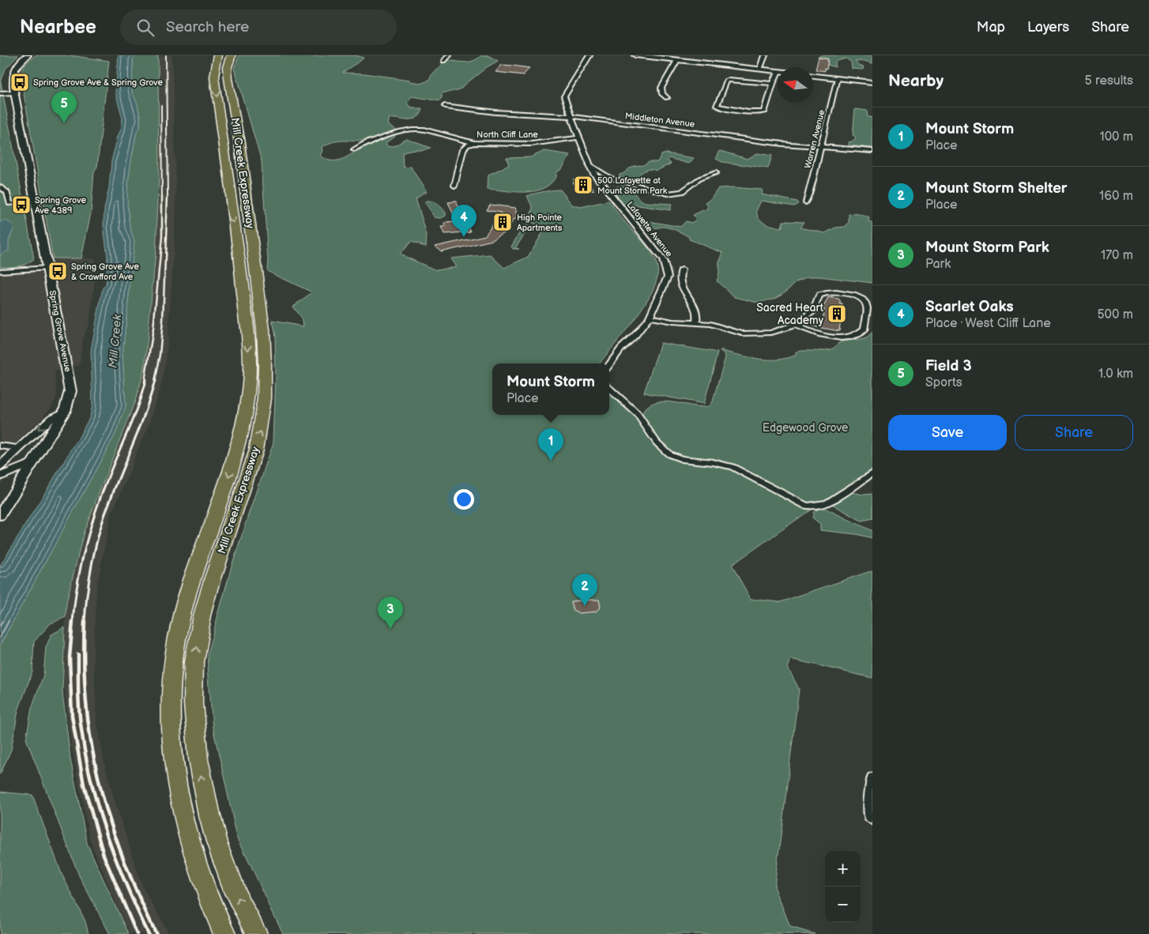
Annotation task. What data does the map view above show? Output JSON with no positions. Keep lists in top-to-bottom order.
{
  "streets": {
    "highway": ["Mill Creek Expressway"],
    "main road": ["Spring Grove Avenue"],
    "street": [
      "Middleton Avenue",
      "North Cliff Lane",
      "Warren Avenue",
      "Lafayette Avenue"
    ]
  },
  "crossings": [
    ["Middleton Avenue", "Warren Avenue"],
    ["Middleton Avenue", "Lafayette Avenue"],
    ["North Cliff Lane", "Lafayette Avenue"]
  ],
  "water": ["Mill Creek"],
  "parks": ["Edgewood Grove"],
  "places": {
    "bus stop": ["Spring Grove Ave & Spring Grove", "Spring Grove Ave 4389", "Spring Grove Ave & Crawfford Ave"],
    "building": ["500 Lafayette at Mount Storm Park", "High Pointe Apartments", "Sacred Heart Academy"]
  },
  "north": "left",
  "page": {
    "header": "Nearbee",
    "search": "Search here",
    "nav": ["Map", "Layers", "Share"],
    "heading": ["Nearby", "5 results"],
    "pins": [
      "5",
      "4",
      "1",
      "2",
      "3"
    ],
    "list": [
      {
        "mark": "1",
        "name": "Mount Storm",
        "note": "Place",
        "value": "100 m"
      },
      {
        "mark": "2",
        "name": "Mount Storm Shelter",
        "note": "Place",
        "value": "160 m"
      },
      {
        "mark": "3",
        "name": "Mount Storm Park",
        "note": "Park",
        "value": "170 m"
      },
      {
        "mark": "4",
        "name": "Scarlet Oaks",
        "note": "Place · West Cliff Lane",
        "value": "500 m"
      },
      {
        "mark": "5",
        "name": "Field 3",
        "note": "Sports",
        "value": "1.0 km"
      }
    ],
    "popup": ["Mount Storm", "Place"],
    "buttons": ["Save", "Share"],
    "map_buttons": ["+", "−"]
  }
}
